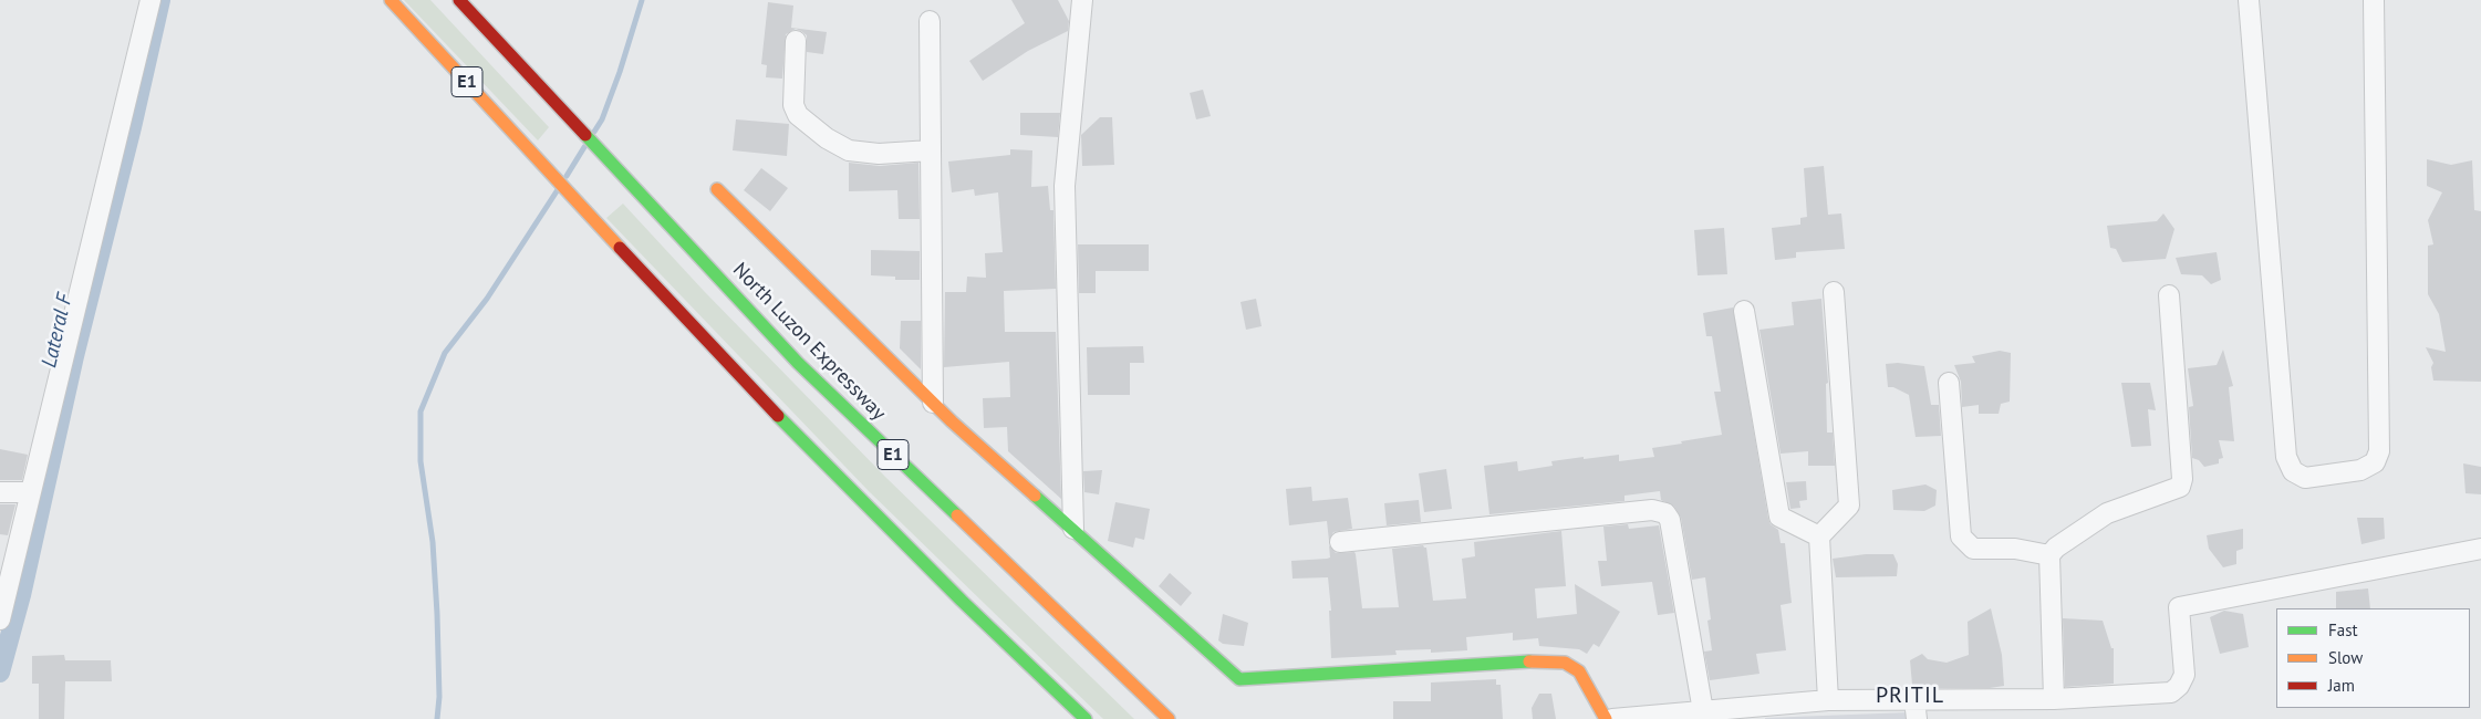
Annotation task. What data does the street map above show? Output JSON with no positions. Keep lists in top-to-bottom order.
{
  "streets": {
    "main road": ["E1", "North Luzon Expressway"]
  },
  "districts": ["PRITIL"],
  "water": ["Lateral F"],
  "legend": ["Fast", "Slow", "Jam"]
}
